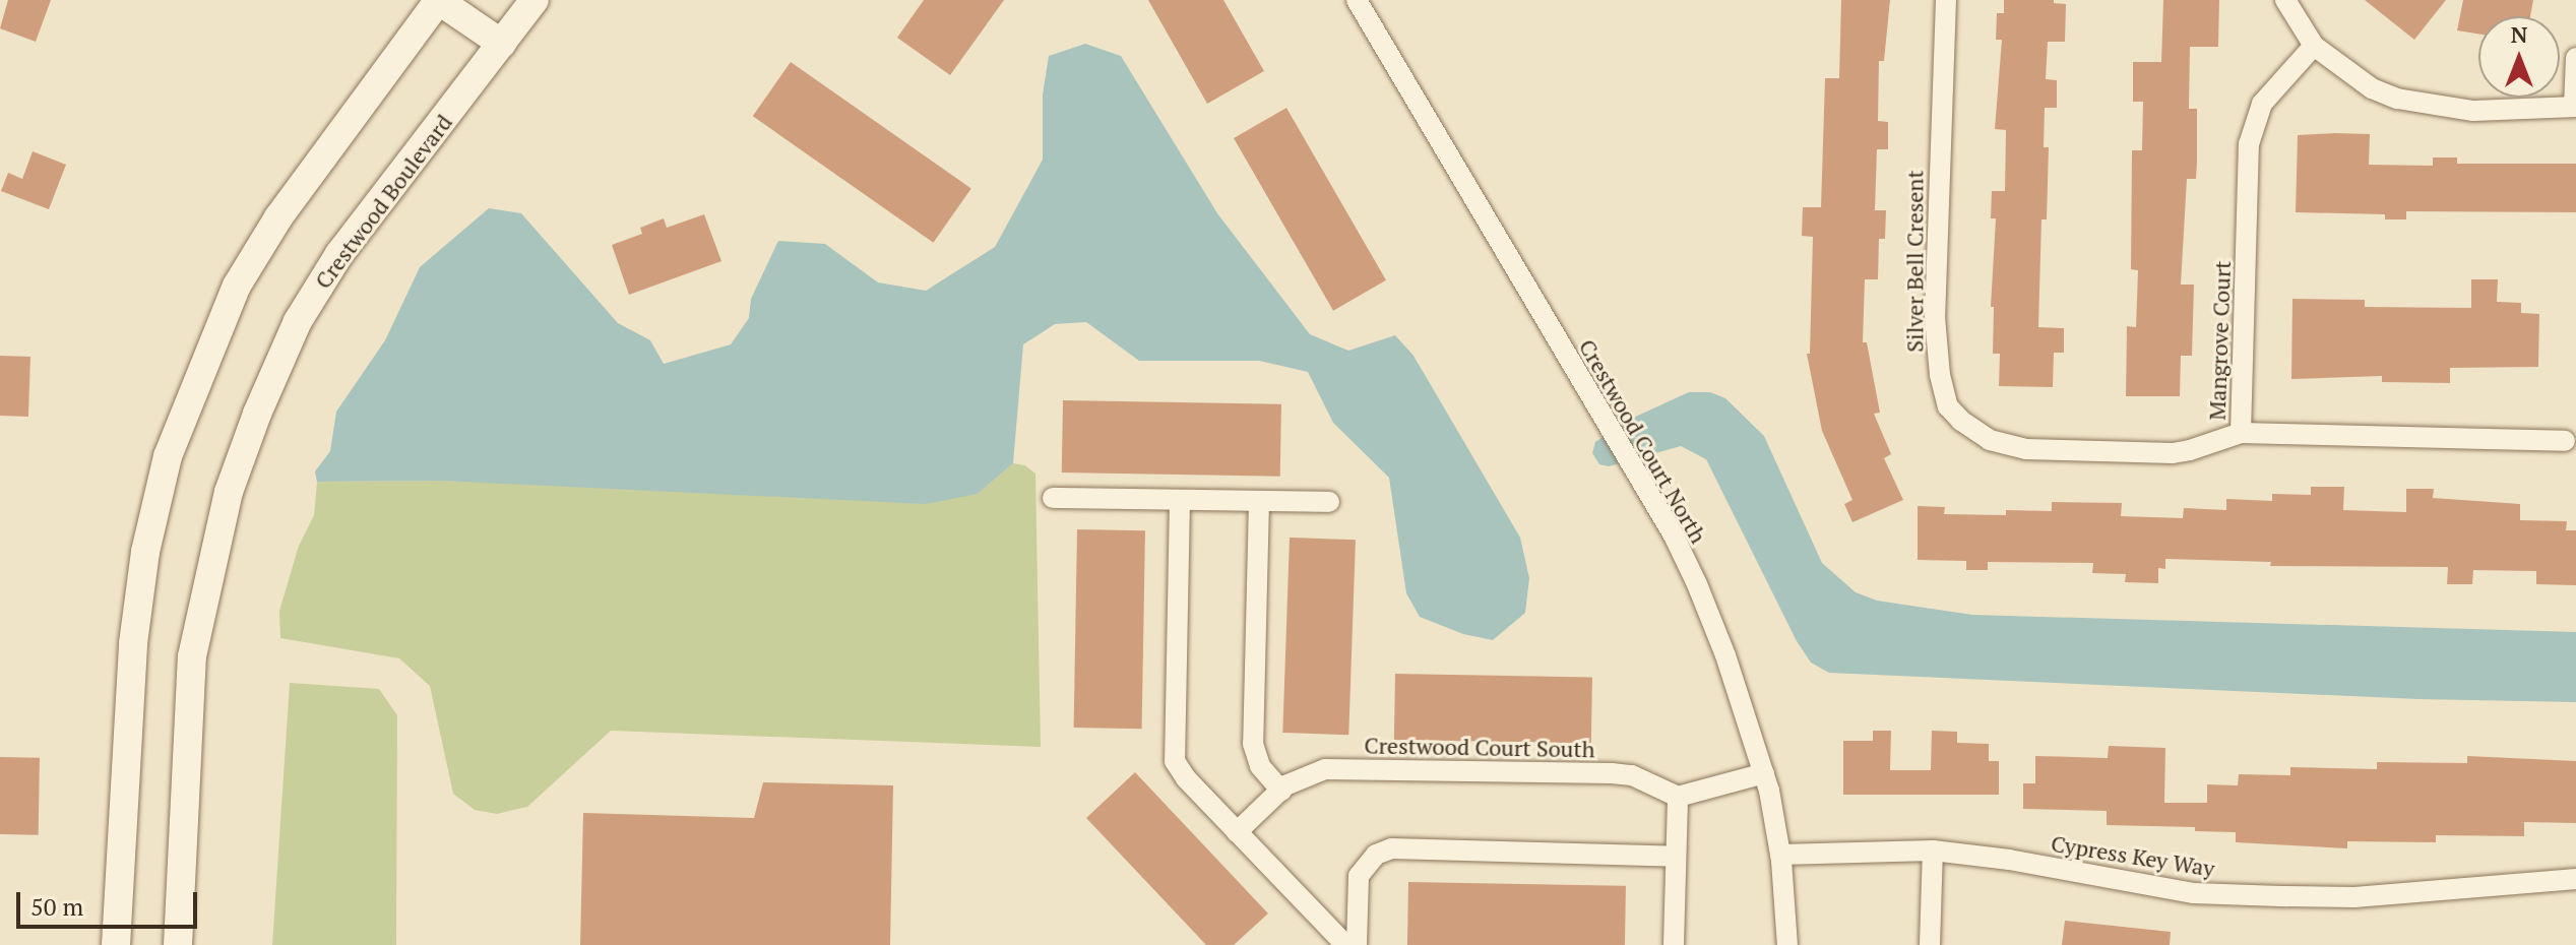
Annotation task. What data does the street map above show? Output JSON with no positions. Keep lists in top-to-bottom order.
{
  "streets": {
    "main road": ["Crestwood Boulevard"],
    "street": [
      "Silver Bell Cresent",
      "Mangrove Court",
      "Crestwood Court North",
      "Crestwood Court South",
      "Cypress Key Way"
    ]
  },
  "crossings": [
    ["Silver Bell Cresent", "Mangrove Court"],
    ["Crestwood Court North", "Cypress Key Way"]
  ],
  "scale_bar": "50 m",
  "north": "top"
}
